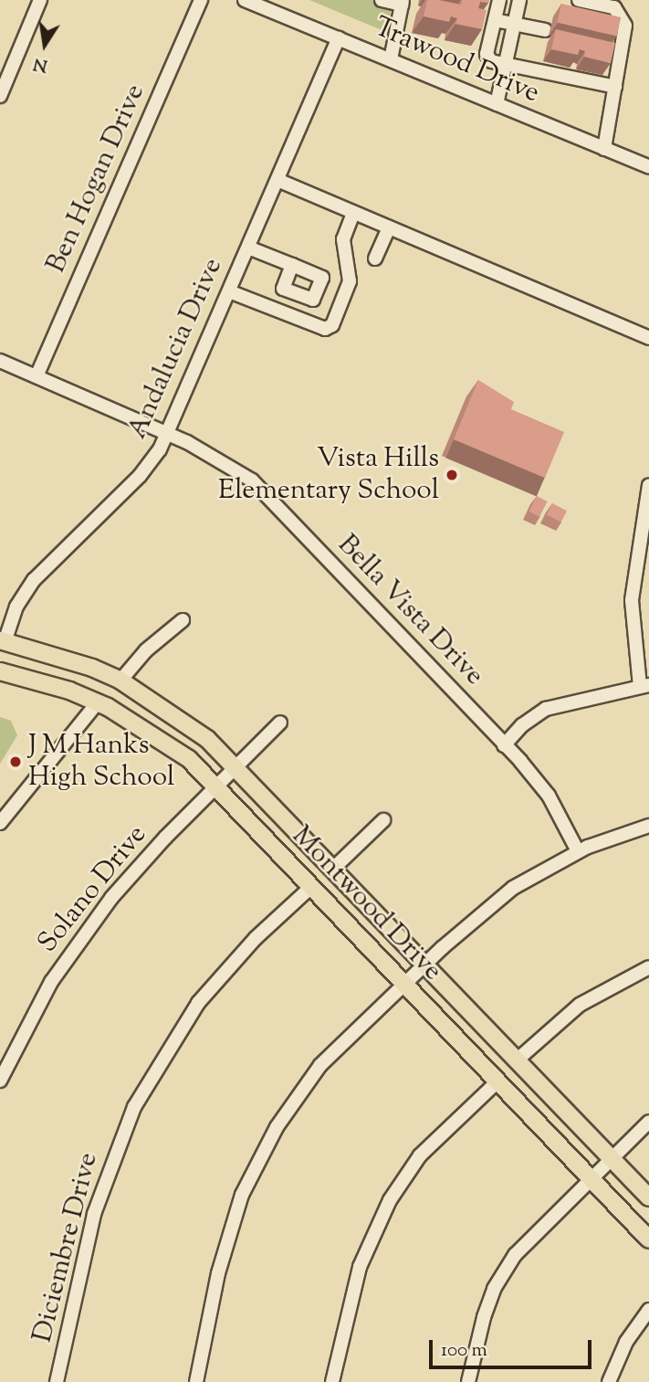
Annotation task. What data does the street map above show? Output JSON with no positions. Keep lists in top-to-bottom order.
{
  "streets": {
    "main road": ["Montwood Drive"],
    "street": [
      "Trawood Drive",
      "Ben Hogan Drive",
      "Andalucia Drive",
      "Bella Vista Drive",
      "Solano Drive",
      "Diciembre Drive"
    ]
  },
  "crossings": [
    ["Trawood Drive", "Andalucia Drive"],
    ["Ben Hogan Drive", "Bella Vista Drive"],
    ["Andalucia Drive", "Bella Vista Drive"],
    ["Andalucia Drive", "Montwood Drive"],
    ["Solano Drive", "Montwood Drive"],
    ["Montwood Drive", "Diciembre Drive"]
  ],
  "places": ["Vista Hills Elementary School", "J M Hanks High School"],
  "scale_bar": "100 m",
  "north": "bottom"
}
